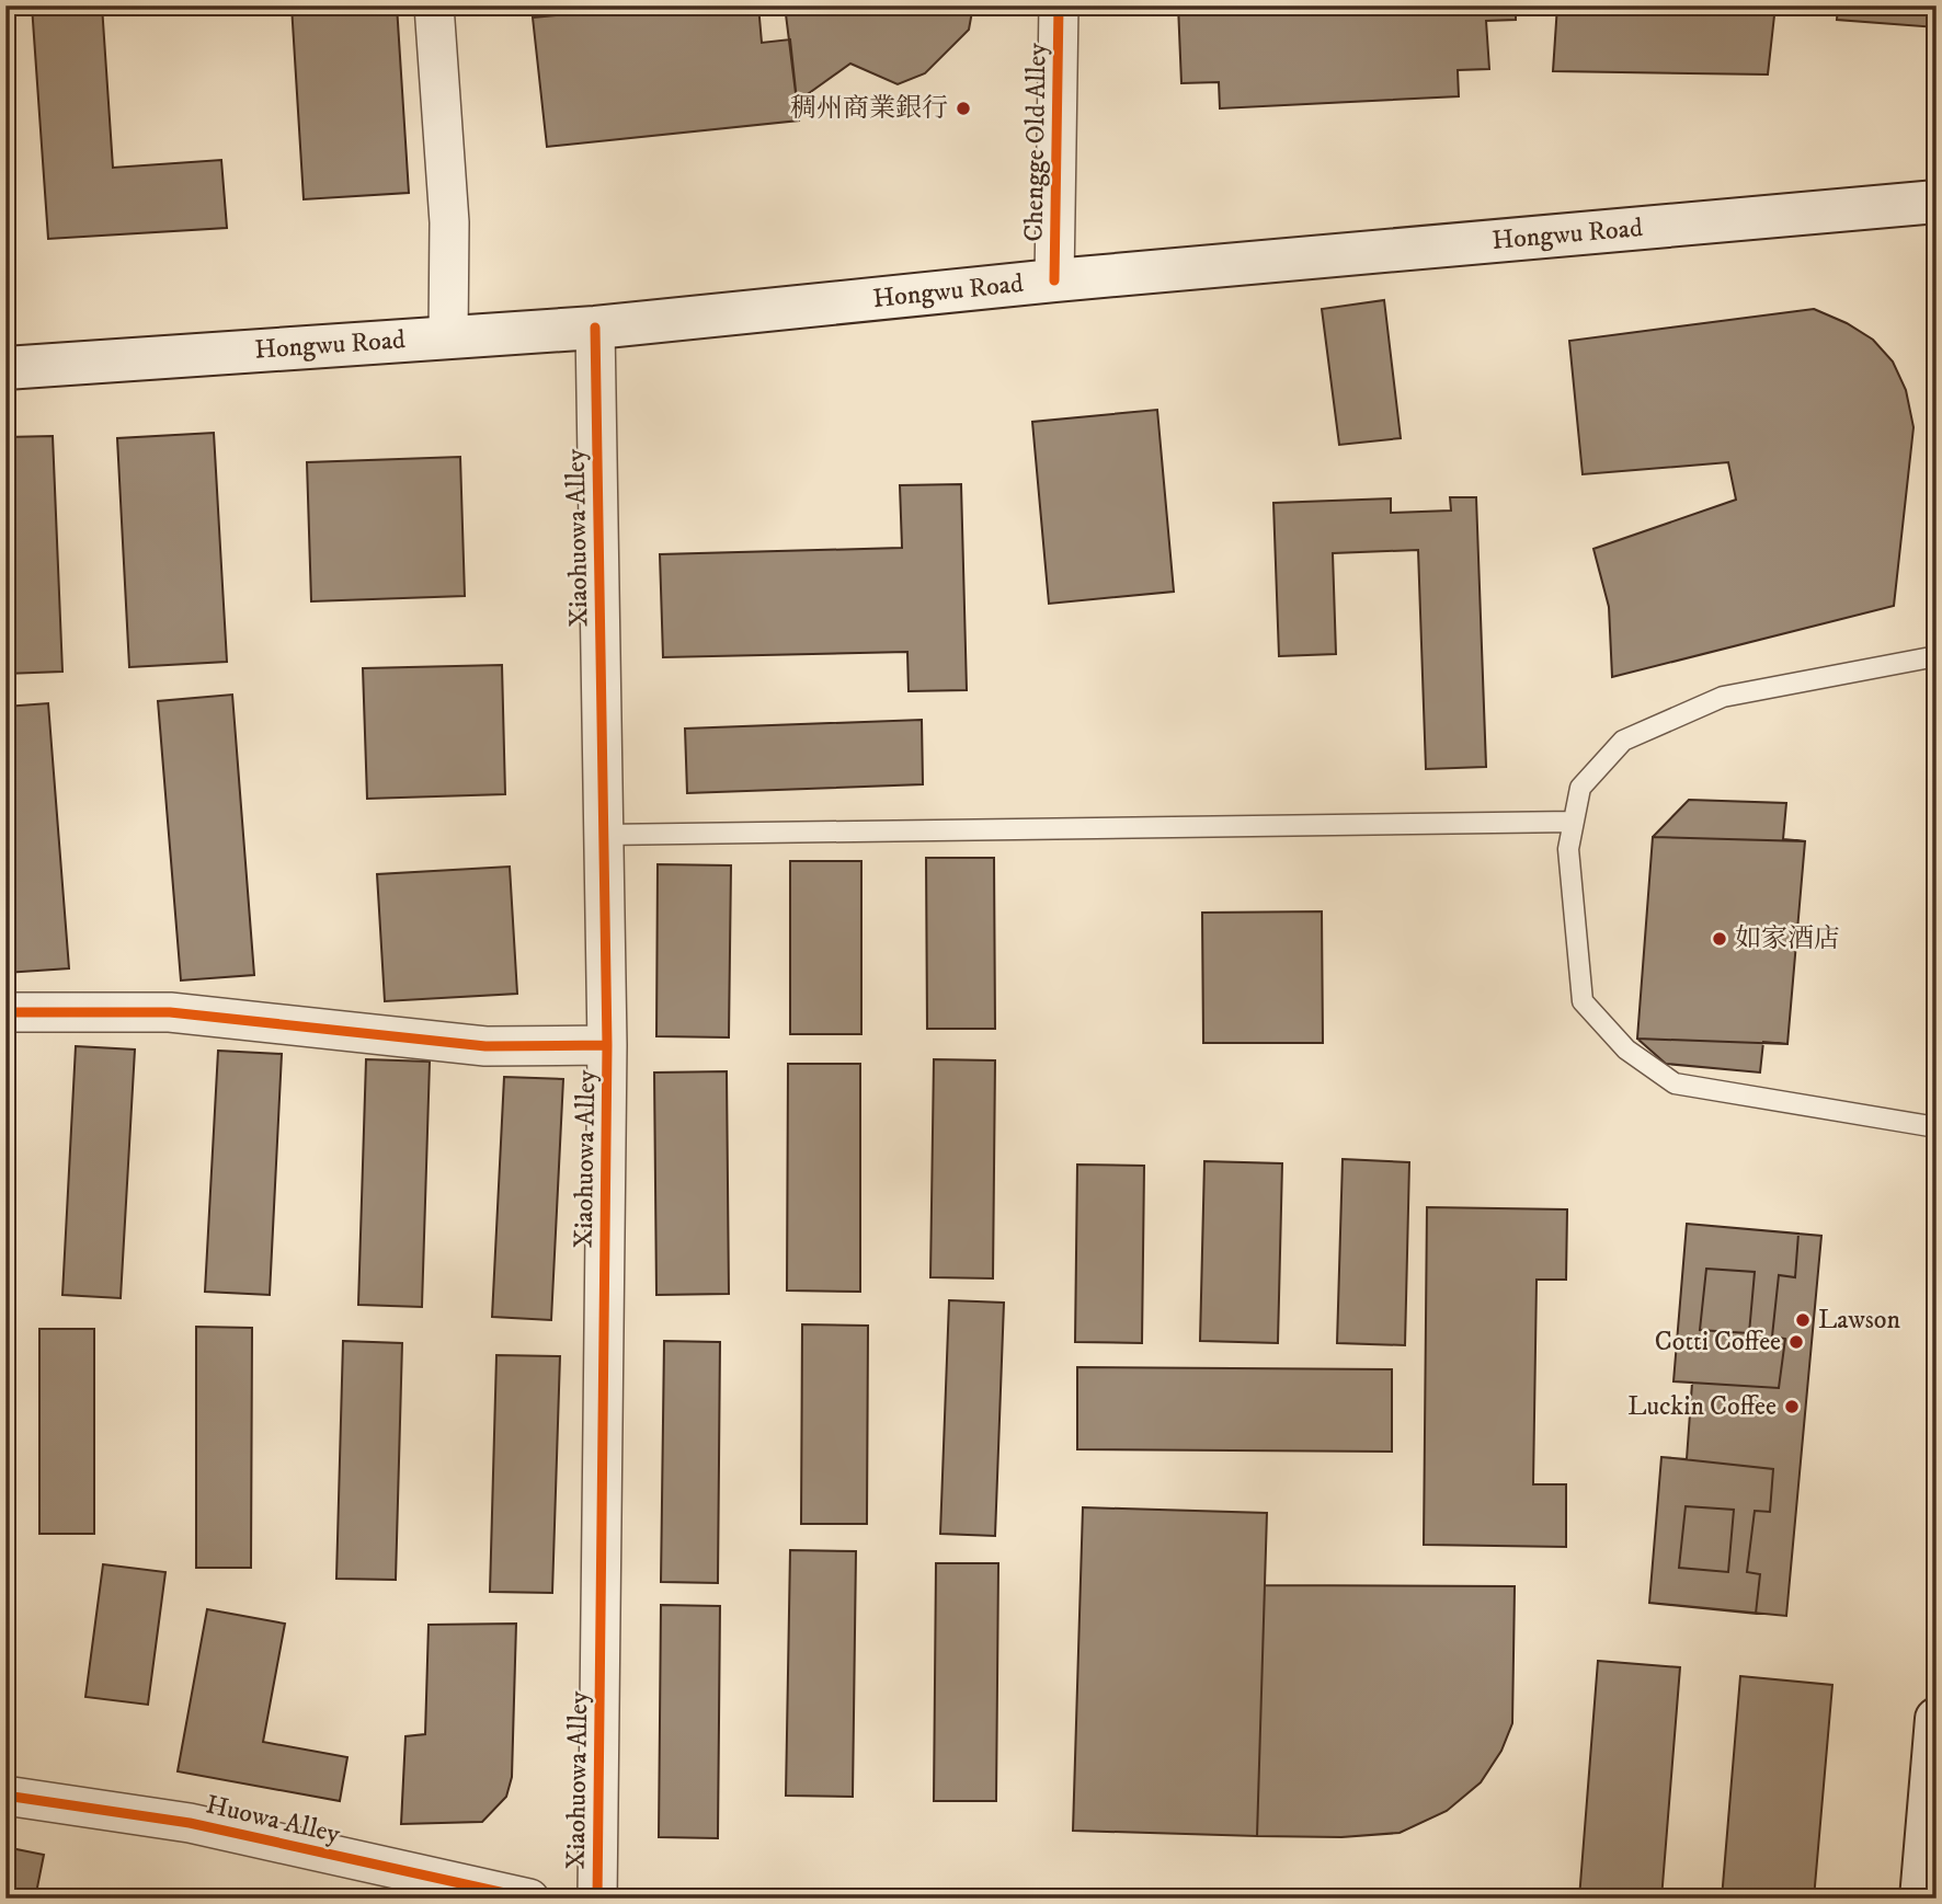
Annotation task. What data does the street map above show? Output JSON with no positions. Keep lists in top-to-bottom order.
{
  "streets": {
    "main road": ["Hongwu Road"],
    "street": ["Chengge Old Alley", "Xiaohuowa Alley", "Huowa Alley"]
  },
  "crossings": [
    ["Chengge Old Alley", "Hongwu Road"],
    ["Hongwu Road", "Xiaohuowa Alley"]
  ],
  "places": [
    "稠州商業銀行",
    "如家酒店",
    "Lawson",
    "Cotti Coffee",
    "Luckin Coffee"
  ]
}
